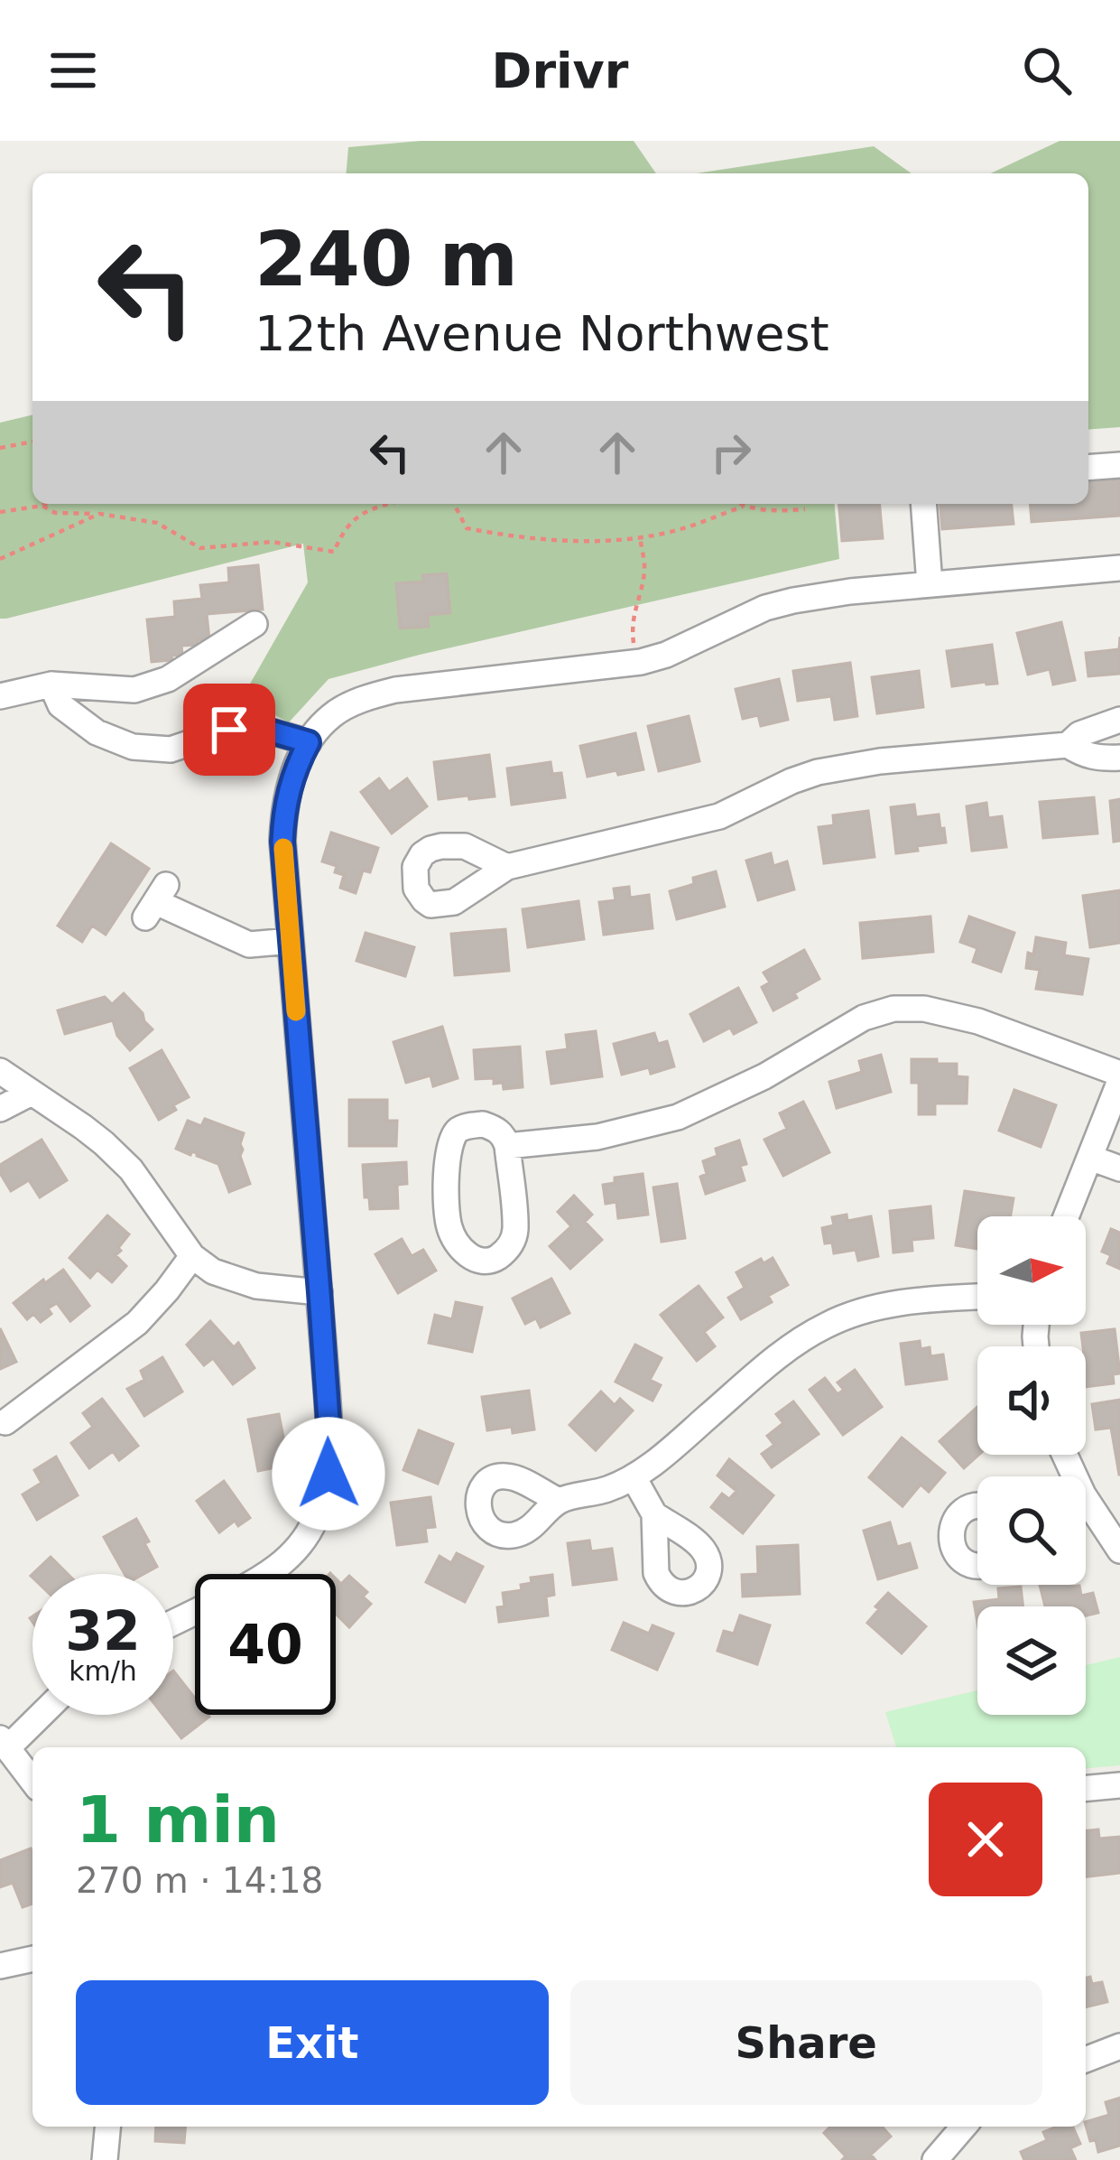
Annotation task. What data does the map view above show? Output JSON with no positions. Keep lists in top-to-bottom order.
{
  "north": "right",
  "page": {
    "header": "Drivr",
    "turn": ["240 m", "12th Avenue Northwest"],
    "speed": "32 km/h",
    "limit": "40",
    "heading": ["1 min", "270 m · 14:18"],
    "buttons": ["Exit", "Share"]
  }
}
